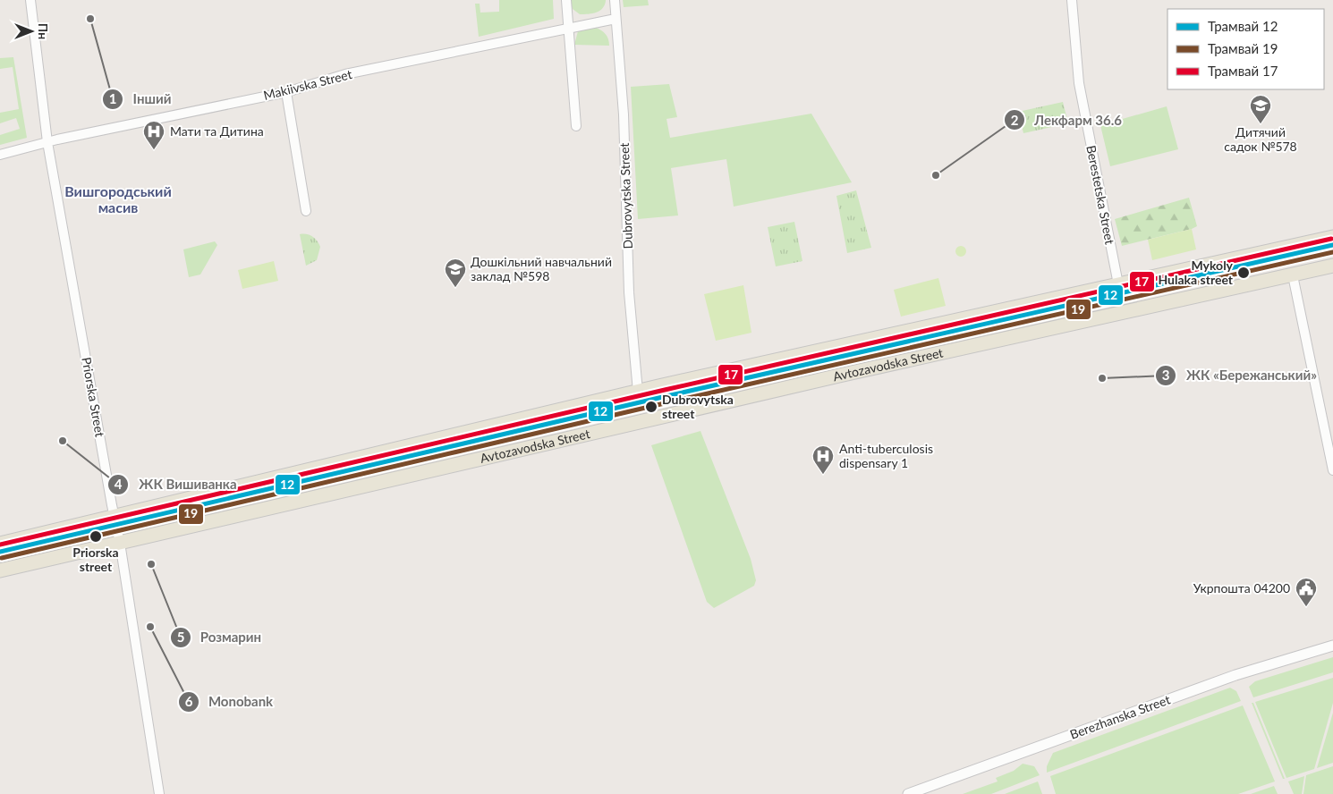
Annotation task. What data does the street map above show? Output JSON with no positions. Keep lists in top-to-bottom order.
{
  "streets": {
    "main road": ["Avtozavodska Street"],
    "street": [
      "Makiivska Street",
      "Berestetska Street",
      "Dubrovytska Street",
      "Priorska Street",
      "Berezhanska Street"
    ]
  },
  "crossings": [
    ["Makiivska Street", "Dubrovytska Street"],
    ["Makiivska Street", "Priorska Street"],
    ["Avtozavodska Street", "Priorska Street"]
  ],
  "districts": ["Вишгородський масив"],
  "places": {
    "other": [
      "Інший",
      "Лекфарм 36.6",
      "Mykoly Hulaka street",
      "ЖК «Бережанський»",
      "Dubrovytska street",
      "ЖК Вишиванка",
      "Priorska street",
      "Розмарин",
      "Monobank"
    ],
    "school or university": ["Дитячий садок №578", "Дошкільний навчальний заклад №598"],
    "hospital": ["Мати та Дитина", "Anti-tuberculosis dispensary 1"],
    "public building": ["Укрпошта 04200"]
  },
  "lines": ["tram line 17", "tram line 12", "tram line 19"],
  "legend": ["Трамвай 12", "Трамвай 19", "Трамвай 17"],
  "north": "right"
}
